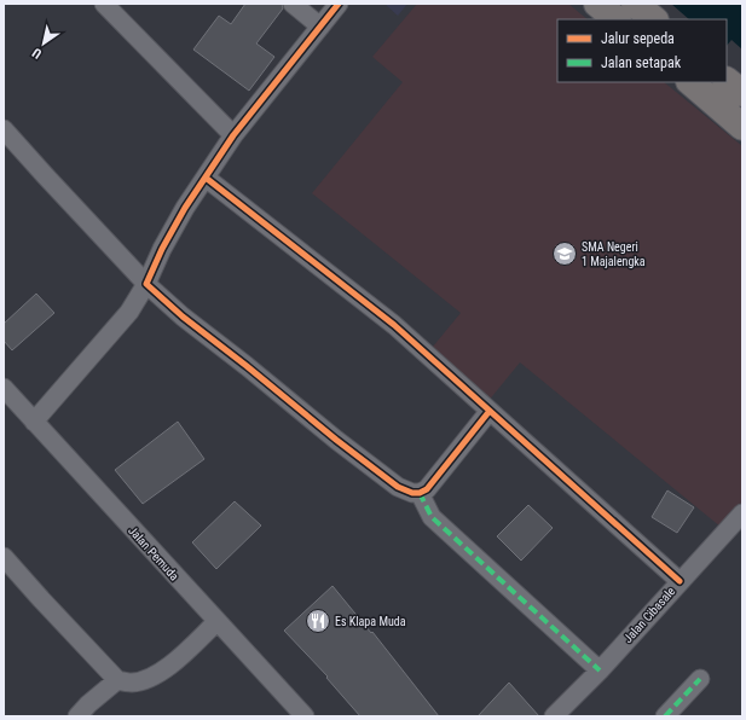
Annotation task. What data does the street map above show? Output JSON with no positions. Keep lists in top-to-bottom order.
{
  "streets": {
    "street": ["Jalan Pemuda", "Jalan Cibasale"]
  },
  "places": {
    "school or university": ["SMA Negeri 1 Majalengka"],
    "restaurant": ["Es Klapa Muda"]
  },
  "legend": ["Jalur sepeda", "Jalan setapak"],
  "north": "bottom left"
}
